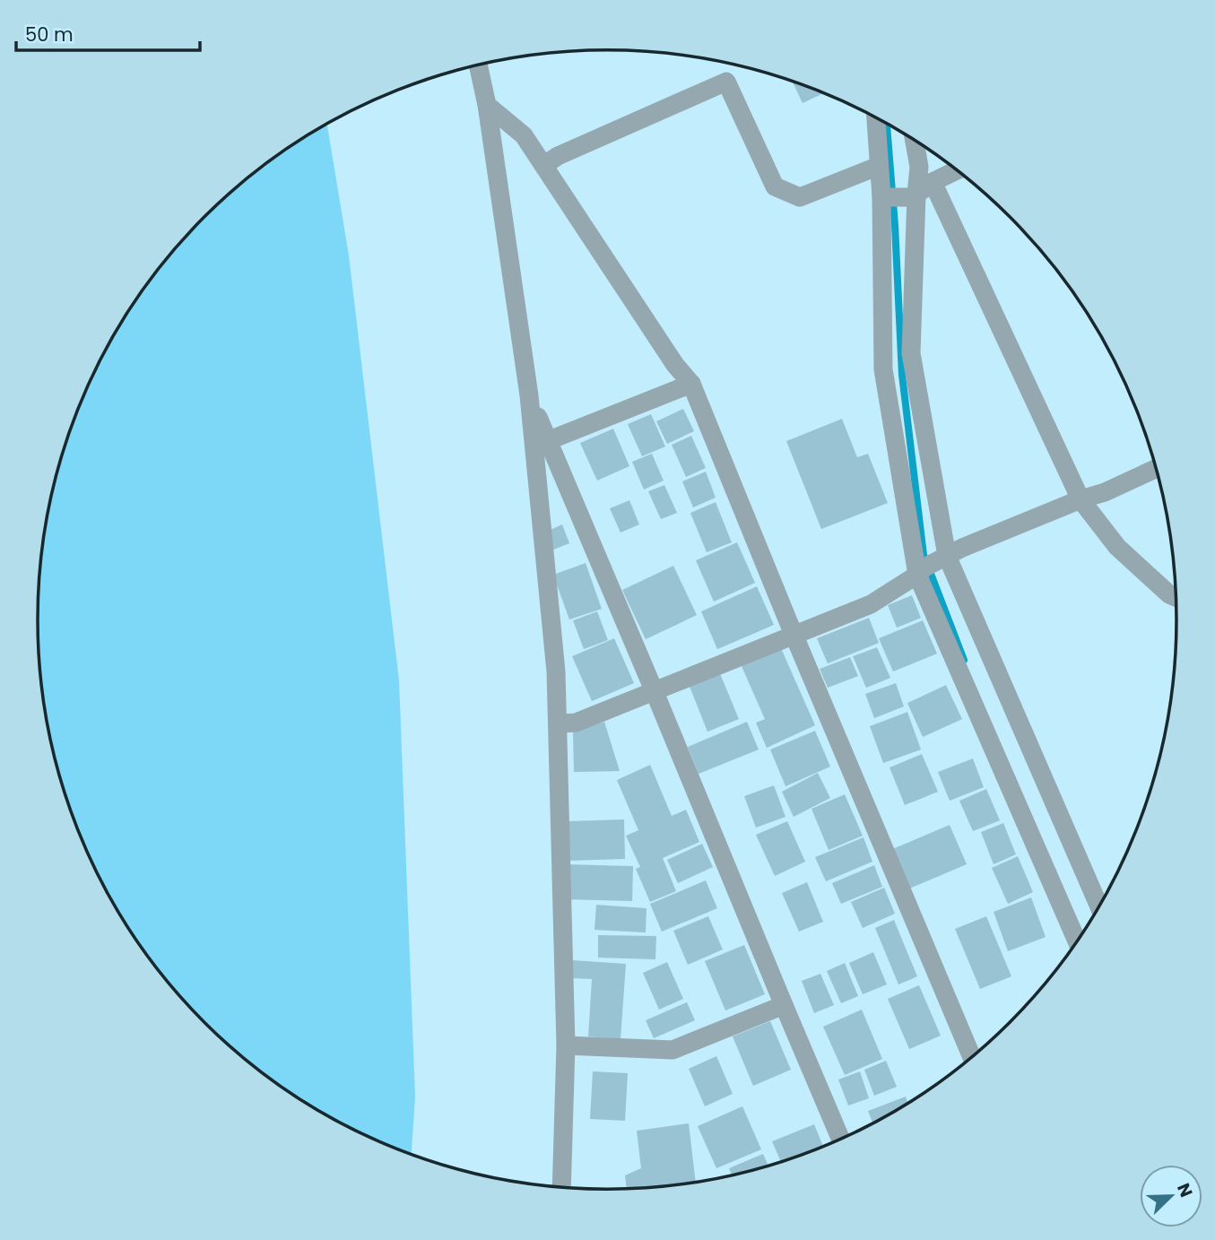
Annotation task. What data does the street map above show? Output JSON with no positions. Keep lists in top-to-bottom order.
{
  "scale_bar": "50 m",
  "north": "top right"
}
